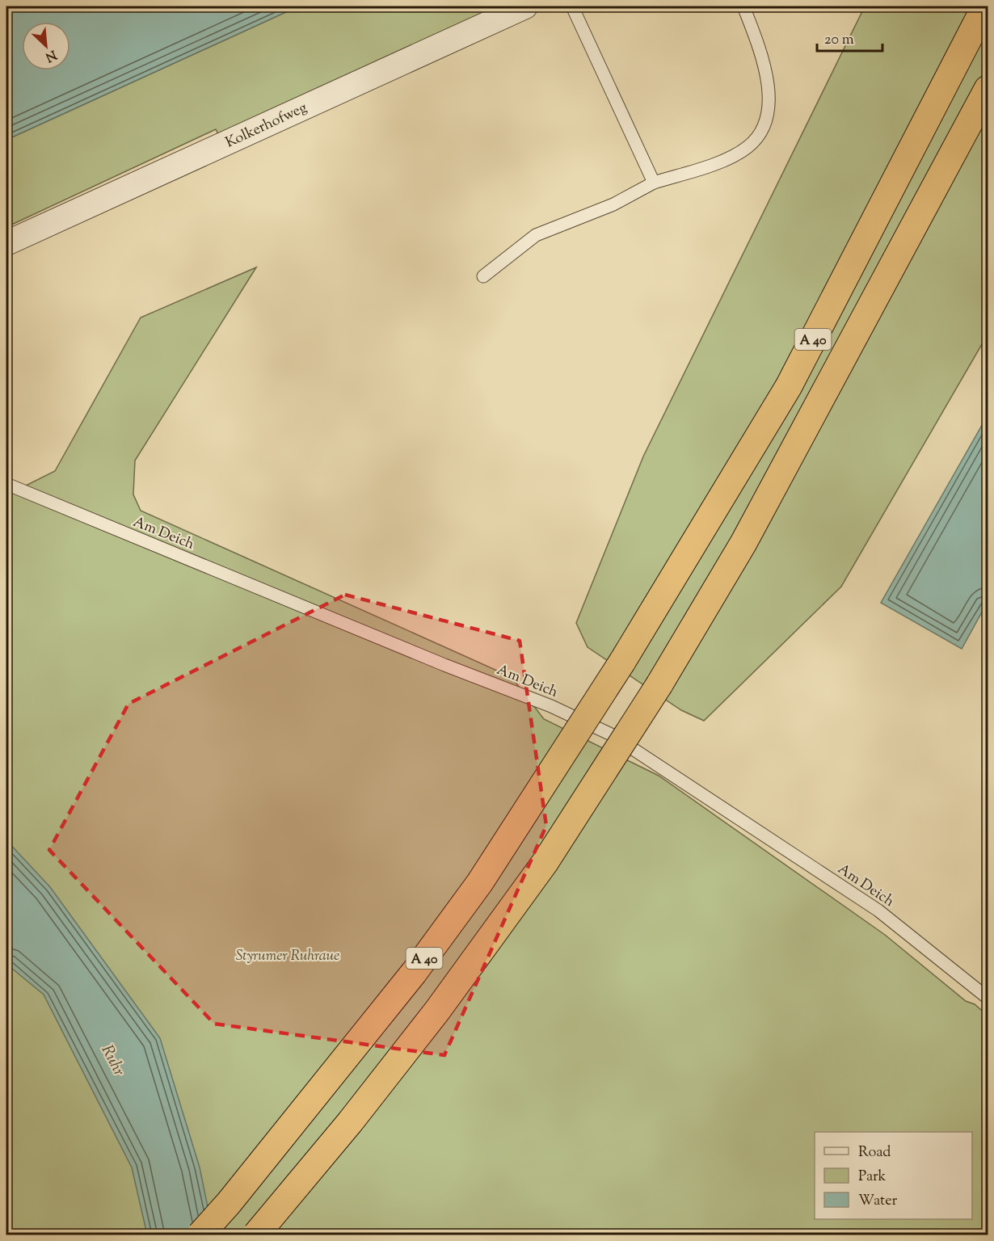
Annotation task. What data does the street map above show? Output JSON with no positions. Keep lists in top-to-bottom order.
{
  "streets": {
    "highway": ["A 40"],
    "street": ["Kolkerhofweg"],
    "lane": ["Am Deich"]
  },
  "water": ["Ruhr"],
  "parks": ["Styrumer Ruhraue"],
  "legend": ["Road", "Park", "Water"],
  "scale_bar": "20 m",
  "north": "bottom right"
}
